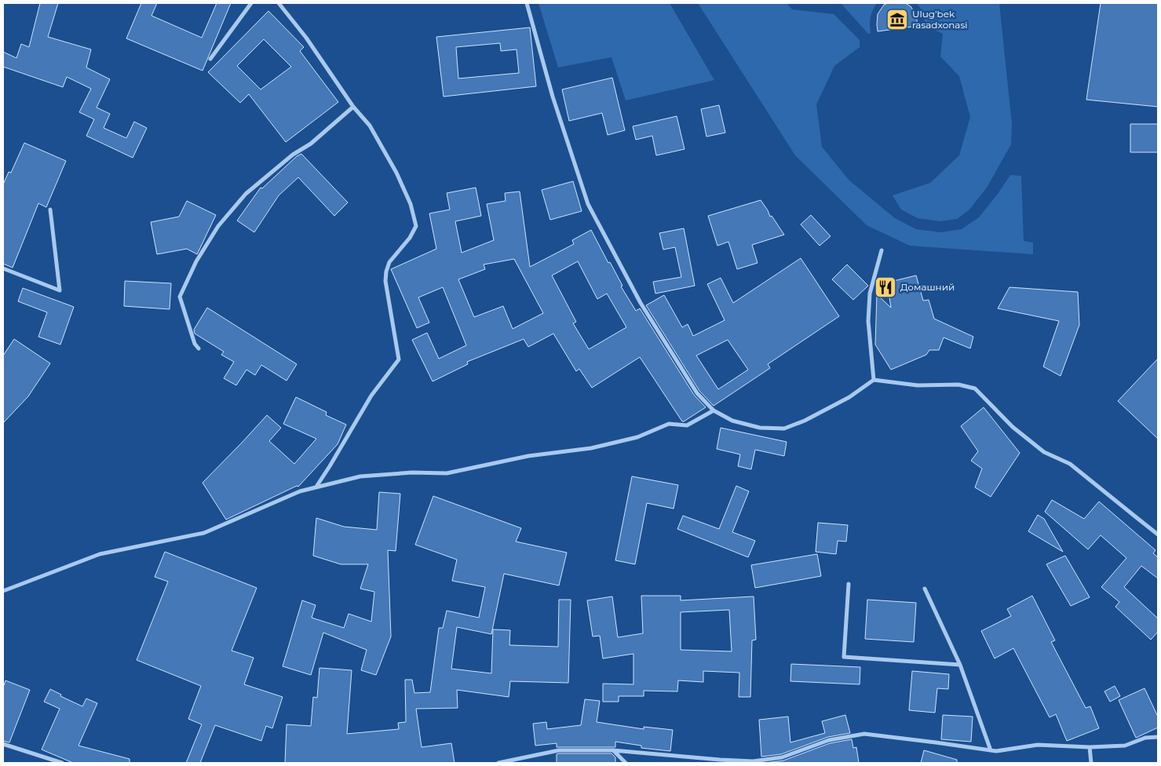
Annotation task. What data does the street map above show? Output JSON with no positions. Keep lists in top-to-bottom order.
{
  "places": {
    "museum": ["Ulug’bek rasadxonasi"],
    "restaurant": ["Домашний"]
  }
}
